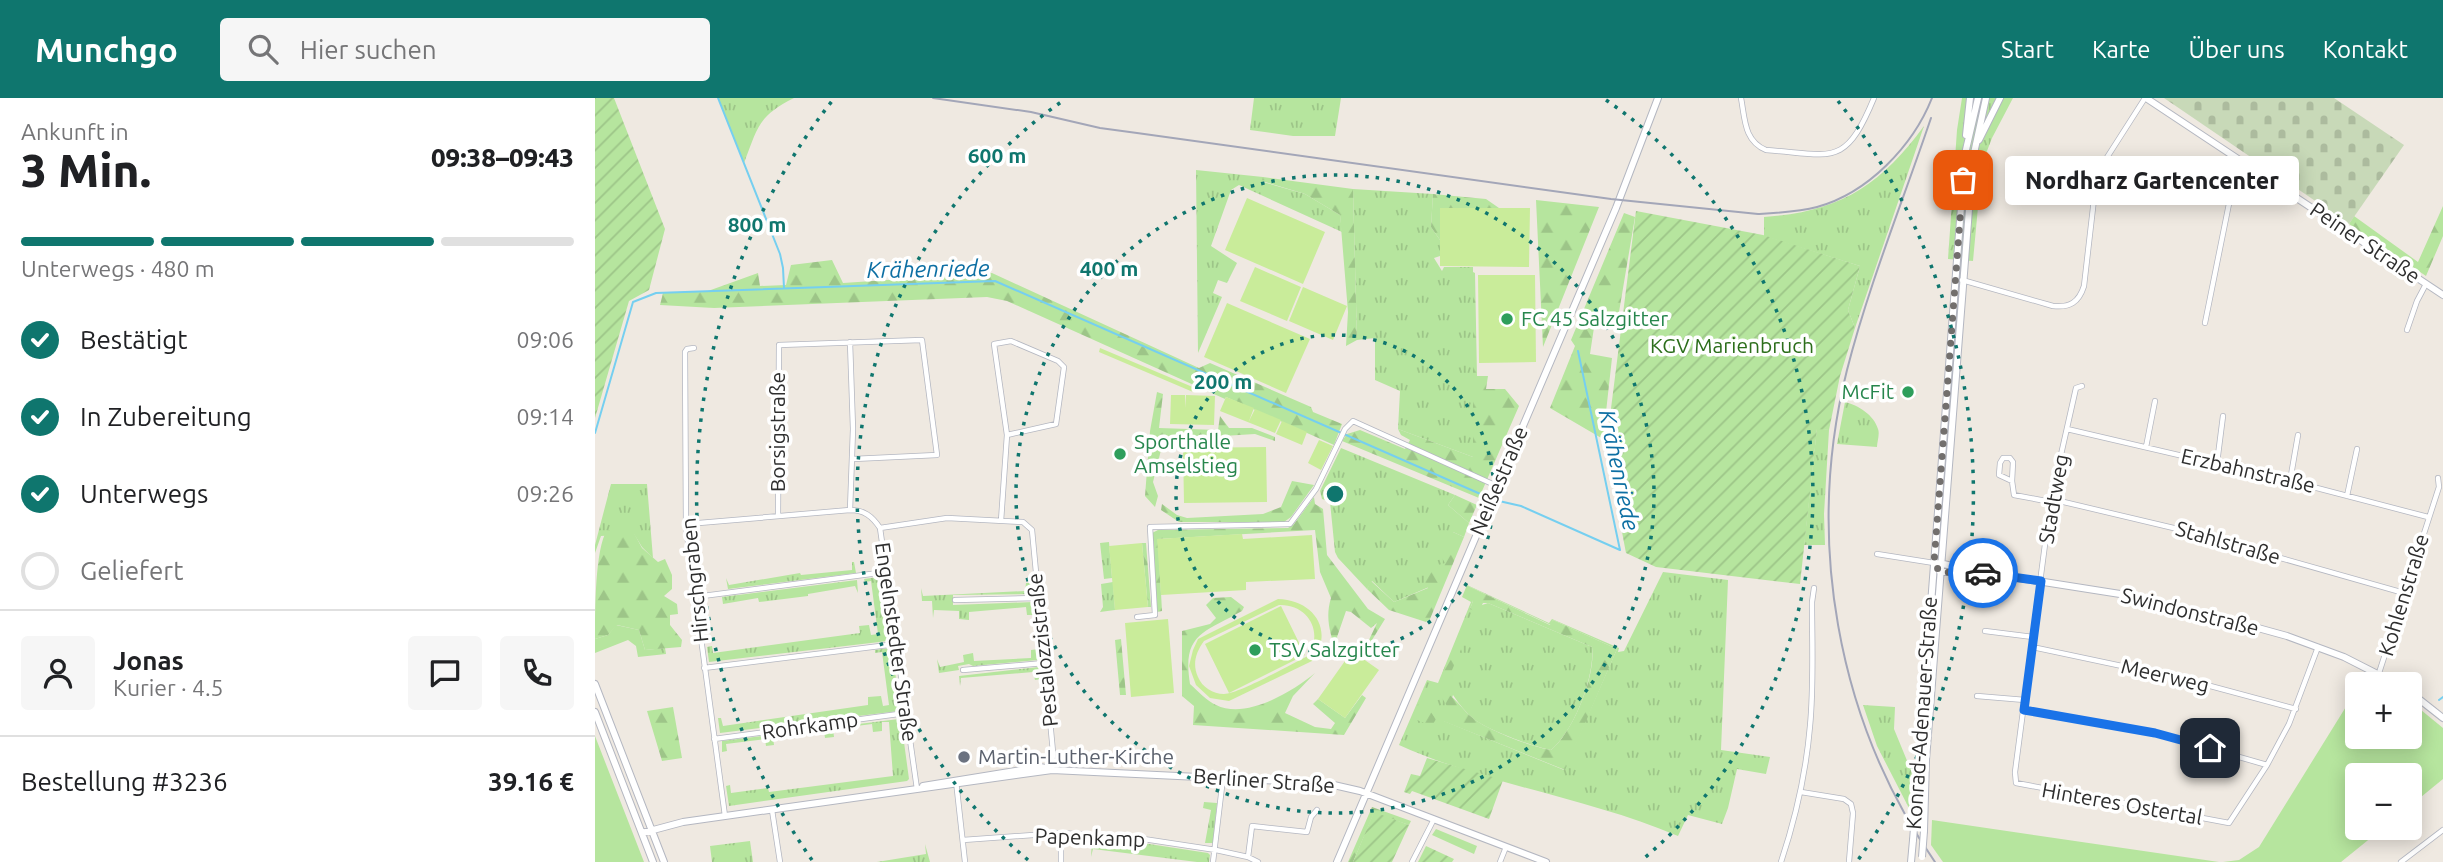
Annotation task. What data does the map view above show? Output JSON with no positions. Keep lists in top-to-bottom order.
{
  "streets": {
    "street": [
      "Peiner Straße",
      "Borsigstraße",
      "Erzbahnstraße",
      "Neißestraße",
      "Stadtweg",
      "Stahlstraße",
      "Hirschgraben",
      "Kohlenstraße",
      "Swindonstraße",
      "Engelnstedter Straße",
      "Pestalozzistraße",
      "Meerweg",
      "Konrad-Adenauer-Straße",
      "Rohrkamp",
      "Berliner Straße",
      "Hinteres Ostertal",
      "Papenkamp"
    ]
  },
  "crossings": [
    ["Erzbahnstraße", "Stadtweg"],
    ["Erzbahnstraße", "Kohlenstraße"],
    ["Neißestraße", "Berliner Straße"],
    ["Stadtweg", "Stahlstraße"],
    ["Stadtweg", "Swindonstraße"],
    ["Stadtweg", "Meerweg"],
    ["Stadtweg", "Hinteres Ostertal"],
    ["Stahlstraße", "Kohlenstraße"],
    ["Hirschgraben", "Rohrkamp"],
    ["Hirschgraben", "Berliner Straße"],
    ["Swindonstraße", "Konrad-Adenauer-Straße"],
    ["Engelnstedter Straße", "Rohrkamp"],
    ["Engelnstedter Straße", "Berliner Straße"],
    ["Pestalozzistraße", "Berliner Straße"]
  ],
  "water": ["Krähenriede"],
  "parks": ["KGV Marienbruch"],
  "places": [
    "Nordharz Gartencenter",
    "FC 45 Salzgitter",
    "McFit",
    "Sporthalle Amselstieg",
    "TSV Salzgitter",
    "Martin-Luther-Kirche"
  ],
  "page": {
    "header": "Munchgo",
    "search": "Hier suchen",
    "nav": [
      "Start",
      "Karte",
      "Über uns",
      "Kontakt"
    ],
    "heading": ["3 Min.", "Ankunft in", "09:38–09:43"],
    "panel": [
      "Jonas",
      "Kurier · 4.5",
      "Bestellung #3236",
      "39.16 €"
    ],
    "bubble": "Nordharz Gartencenter",
    "bar": "Unterwegs · 480 m",
    "list": [
      ["Bestätigt", "09:06"],
      ["In Zubereitung", "09:14"],
      ["Unterwegs", "09:26"],
      "Geliefert"
    ],
    "map_buttons": ["+", "−"]
  },
  "rings": [
    "600 m",
    "800 m",
    "400 m",
    "200 m"
  ]
}
